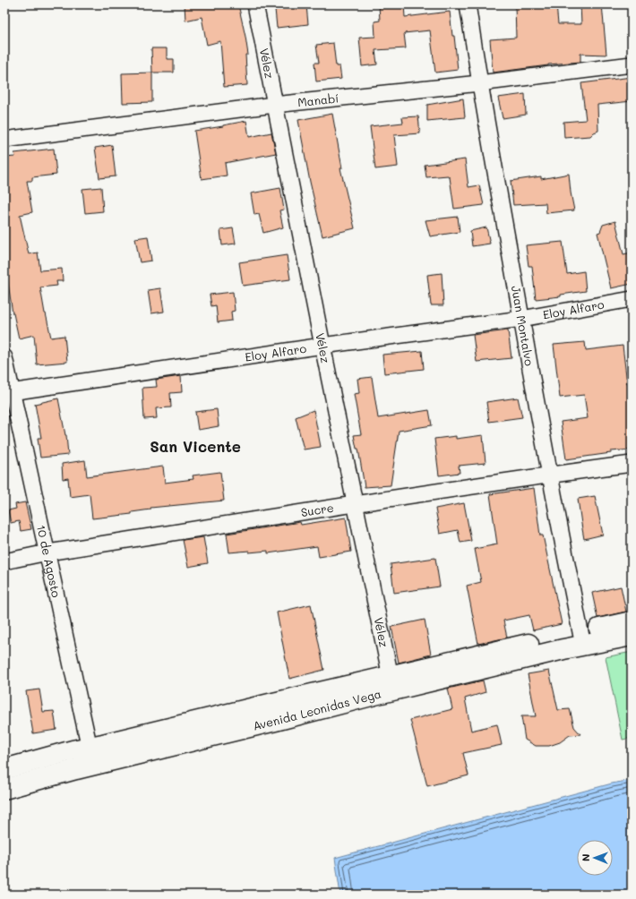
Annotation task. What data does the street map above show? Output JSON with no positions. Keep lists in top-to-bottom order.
{
  "streets": {
    "highway": ["Avenida Leonidas Vega"],
    "street": [
      "Vélez",
      "Manabí",
      "Eloy Alfaro",
      "Juan Montalvo",
      "Sucre",
      "10 de Agosto"
    ]
  },
  "crossings": [
    ["Vélez", "Manabí"],
    ["Vélez", "Eloy Alfaro"],
    ["Vélez", "Sucre"],
    ["Vélez", "Avenida Leonidas Vega"],
    ["Manabí", "Juan Montalvo"],
    ["Eloy Alfaro", "Juan Montalvo"],
    ["Eloy Alfaro", "10 de Agosto"],
    ["Juan Montalvo", "Sucre"],
    ["Juan Montalvo", "Avenida Leonidas Vega"],
    ["Sucre", "10 de Agosto"],
    ["10 de Agosto", "Avenida Leonidas Vega"]
  ],
  "districts": ["San Vicente"],
  "north": "left"
}
